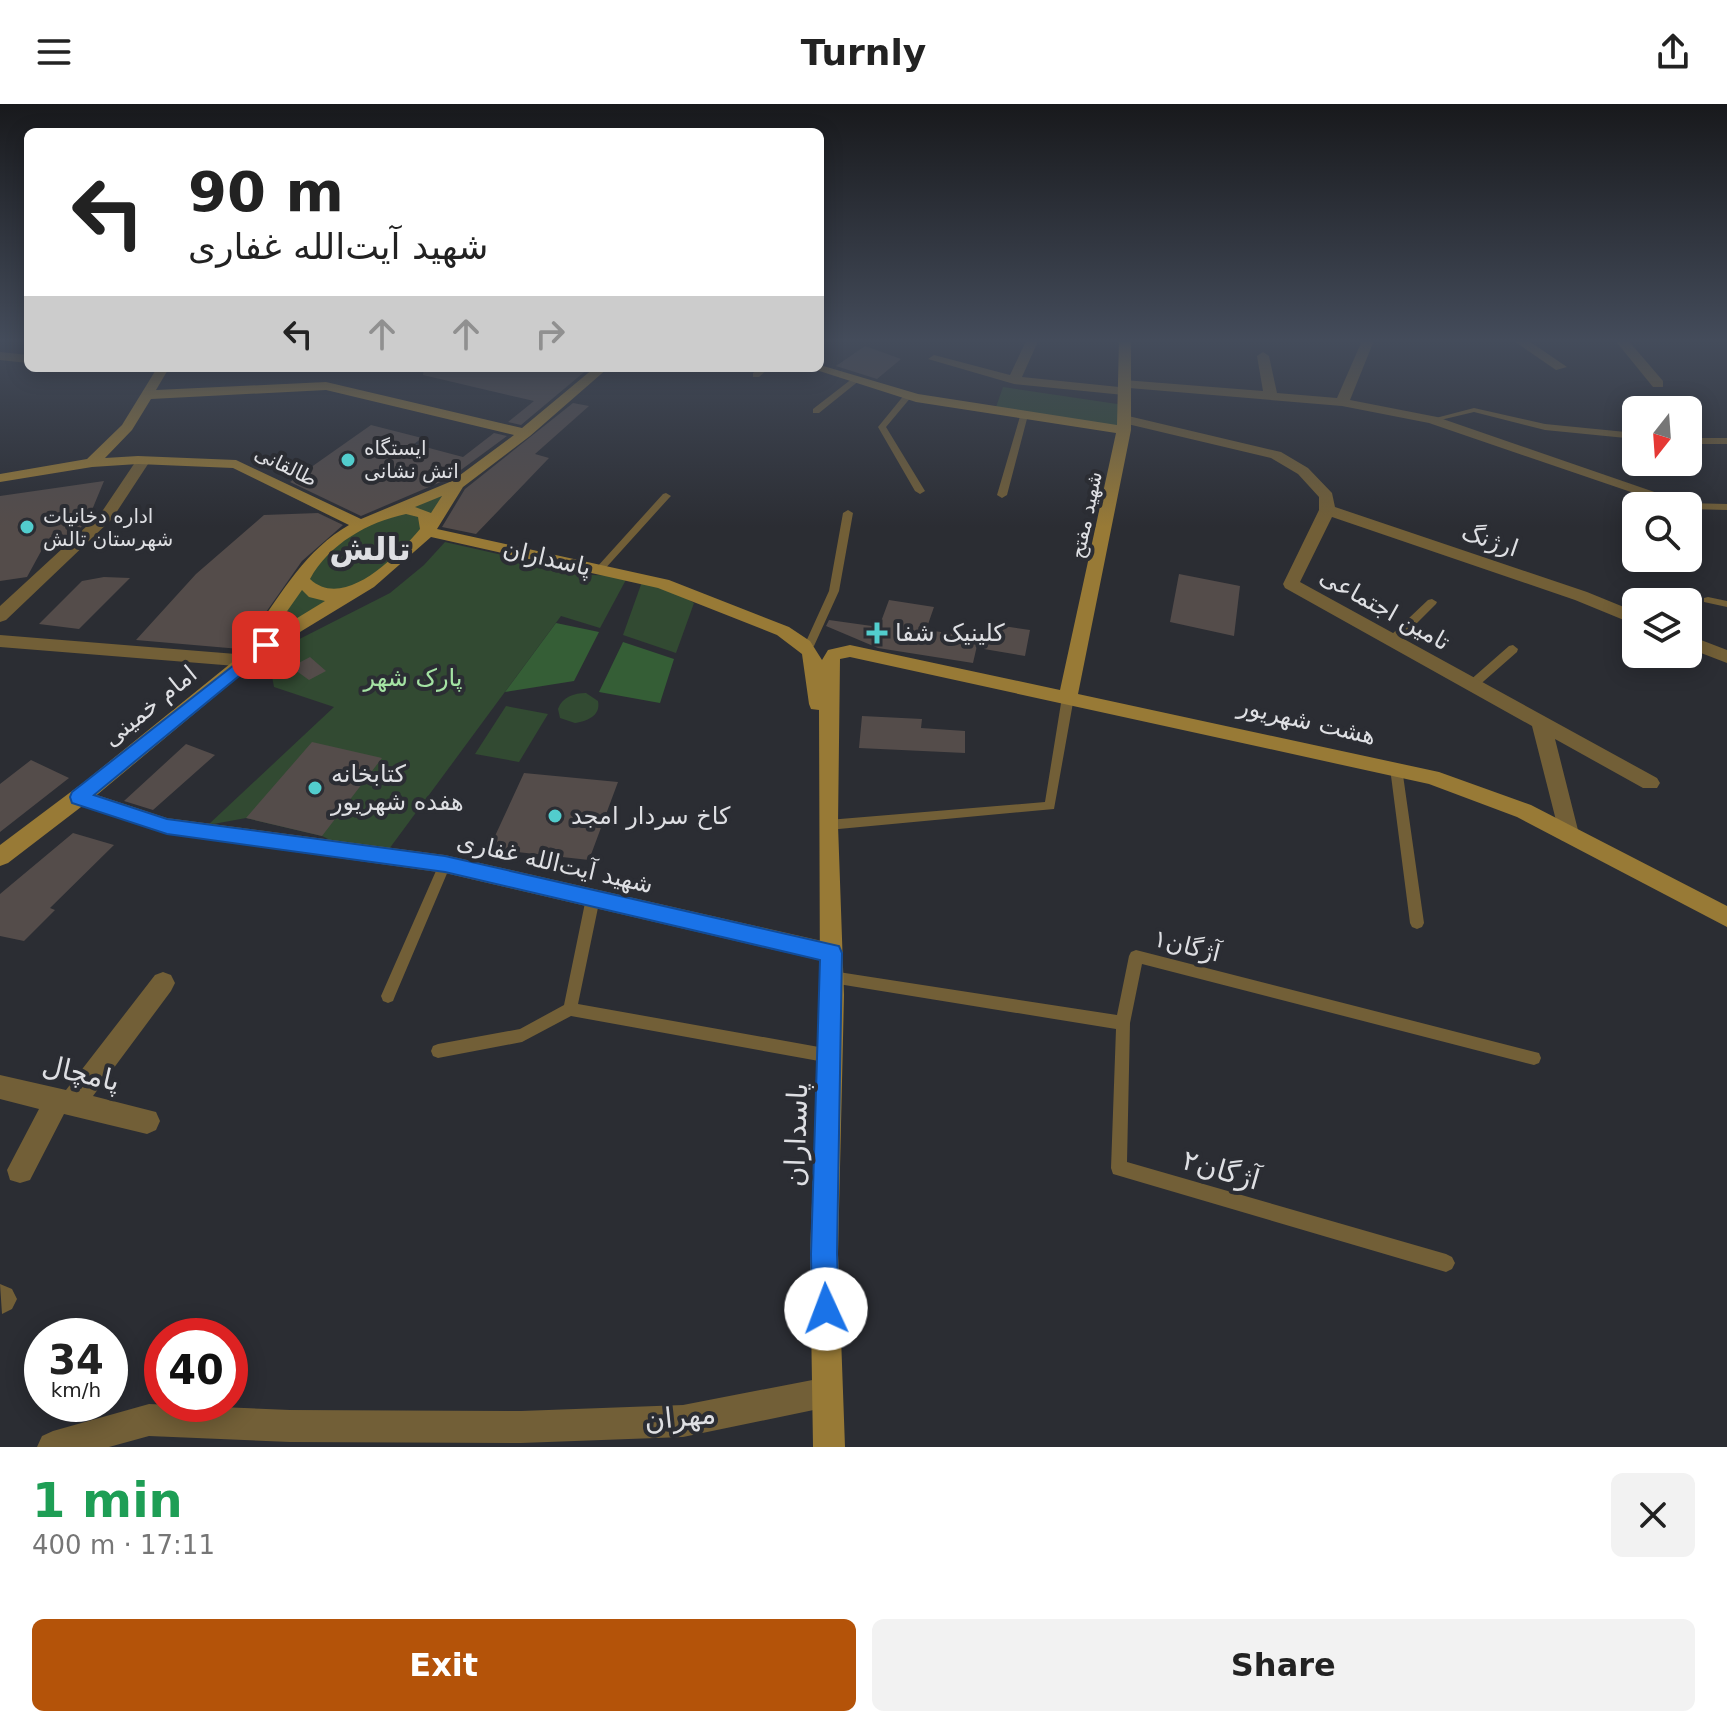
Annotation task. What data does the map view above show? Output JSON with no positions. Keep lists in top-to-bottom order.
{
  "streets": {
    "street": [
      "طالقانی",
      "شهید مفتح",
      "ارژنگ",
      "پاسداران",
      "تامین اجتماعی",
      "امام خمینی",
      "هشت شهریور",
      "شهید آیت‌الله غفاری",
      "پامچال",
      "مهران"
    ],
    "lane": ["۱آژگان", "۲آژگان"]
  },
  "crossings": [
    ["طالقانی", "امام خمینی"],
    ["شهید مفتح", "هشت شهریور"],
    ["ارژنگ", "تامین اجتماعی"],
    ["پاسداران", "امام خمینی"],
    ["پاسداران", "هشت شهریور"],
    ["پاسداران", "شهید آیت‌الله غفاری"],
    ["پاسداران", "مهران"],
    ["امام خمینی", "شهید آیت‌الله غفاری"],
    ["۱آژگان", "۲آژگان"]
  ],
  "districts": ["تالش"],
  "parks": ["پارک شهر"],
  "places": {
    "other": [
      "ایستگاه اتش نشانی",
      "اداره دخانیات شهرستان تالش",
      "کتابخانه هفده شهریور",
      "کاخ سردار امجد"
    ],
    "health": ["کلینیک شفا"]
  },
  "north": "bottom",
  "page": {
    "header": "Turnly",
    "turn": ["90 m", "شهید آیت‌الله غفاری"],
    "speed": "34 km/h",
    "limit": "40",
    "heading": ["1 min", "400 m · 17:11"],
    "buttons": ["Exit", "Share"]
  }
}
